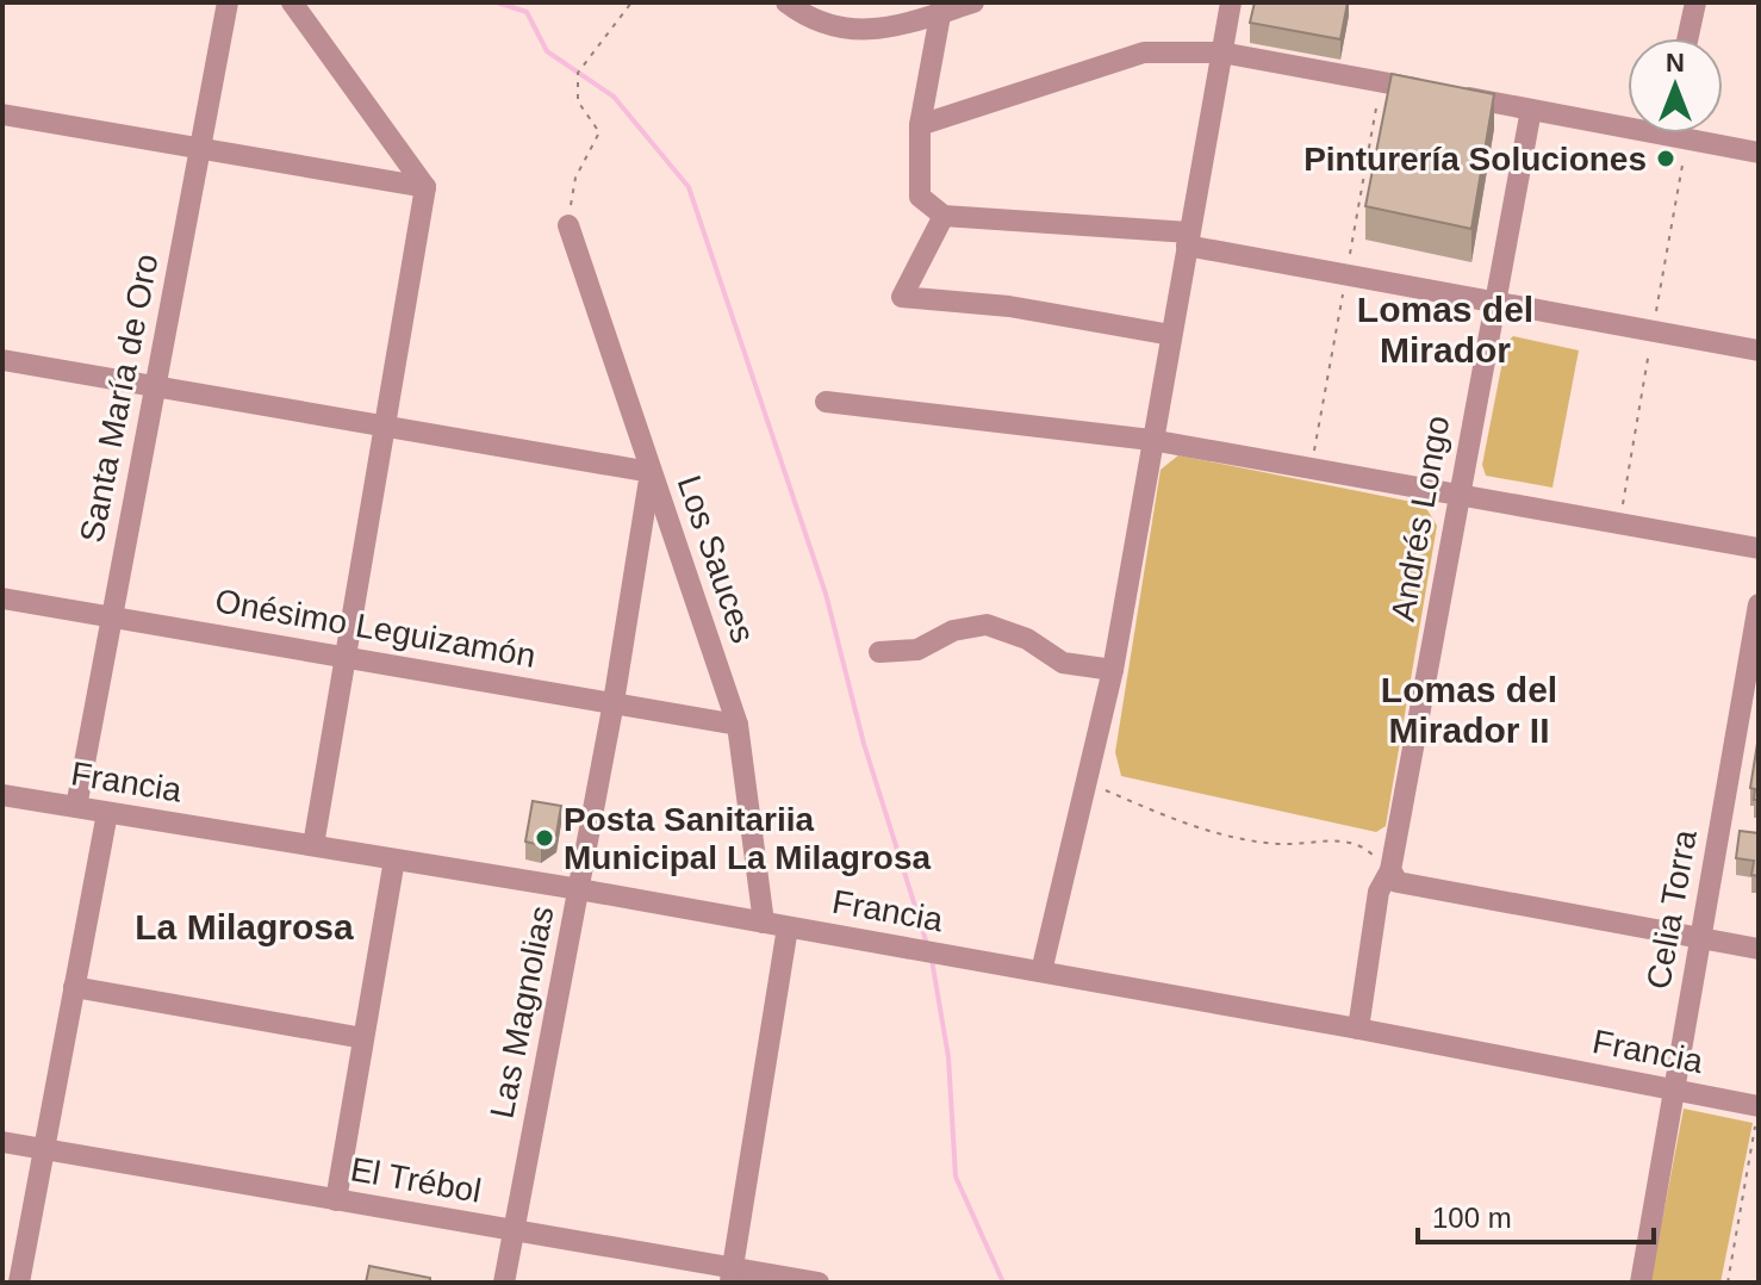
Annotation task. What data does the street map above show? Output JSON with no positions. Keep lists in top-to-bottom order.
{
  "streets": {
    "street": [
      "Santa María de Oro",
      "Andrés Longo",
      "Los Sauces",
      "Onésimo Leguizamón",
      "Francia",
      "Celia Torra",
      "Las Magnolias",
      "El Trébol"
    ]
  },
  "crossings": [
    ["Santa María de Oro", "Onésimo Leguizamón"],
    ["Santa María de Oro", "Francia"],
    ["Andrés Longo", "Francia"],
    ["Los Sauces", "Onésimo Leguizamón"],
    ["Los Sauces", "Francia"],
    ["Los Sauces", "Las Magnolias"],
    ["Onésimo Leguizamón", "Las Magnolias"],
    ["Francia", "Celia Torra"],
    ["Francia", "Las Magnolias"],
    ["Las Magnolias", "El Trébol"]
  ],
  "districts": ["Lomas del Mirador", "Lomas del Mirador II", "La Milagrosa"],
  "places": ["Pinturería Soluciones", "Posta Sanitariia Municipal La Milagrosa"],
  "scale_bar": "100 m",
  "north": "top"
}
